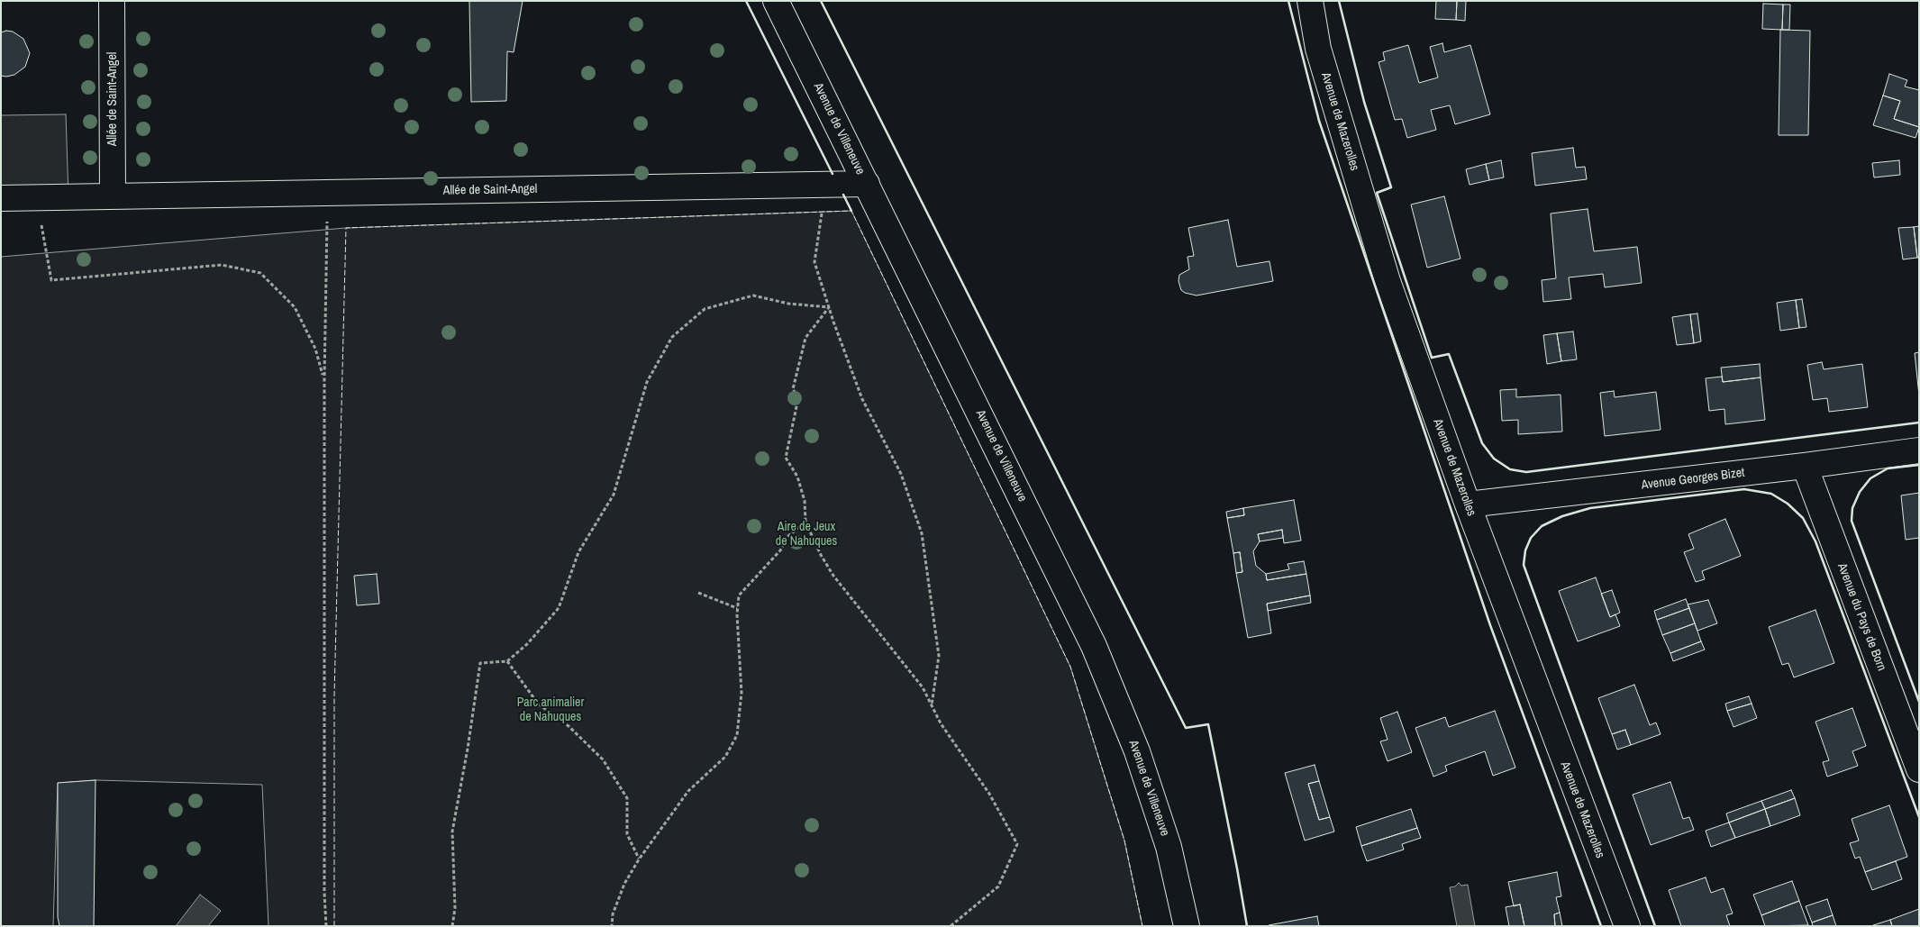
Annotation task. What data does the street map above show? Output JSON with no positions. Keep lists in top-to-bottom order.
{
  "streets": {
    "street": [
      "Allée de Saint-Angel",
      "Avenue de Mazerolles",
      "Avenue de Villeneuve",
      "Avenue Georges Bizet",
      "Avenue du Pays de Born"
    ]
  },
  "crossings": [
    ["Allée de Saint-Angel", "Avenue de Villeneuve"],
    ["Avenue de Mazerolles", "Avenue Georges Bizet"],
    ["Avenue Georges Bizet", "Avenue du Pays de Born"]
  ],
  "parks": ["Aire de Jeux de Nahuques", "Parc animalier de Nahuques"]
}
